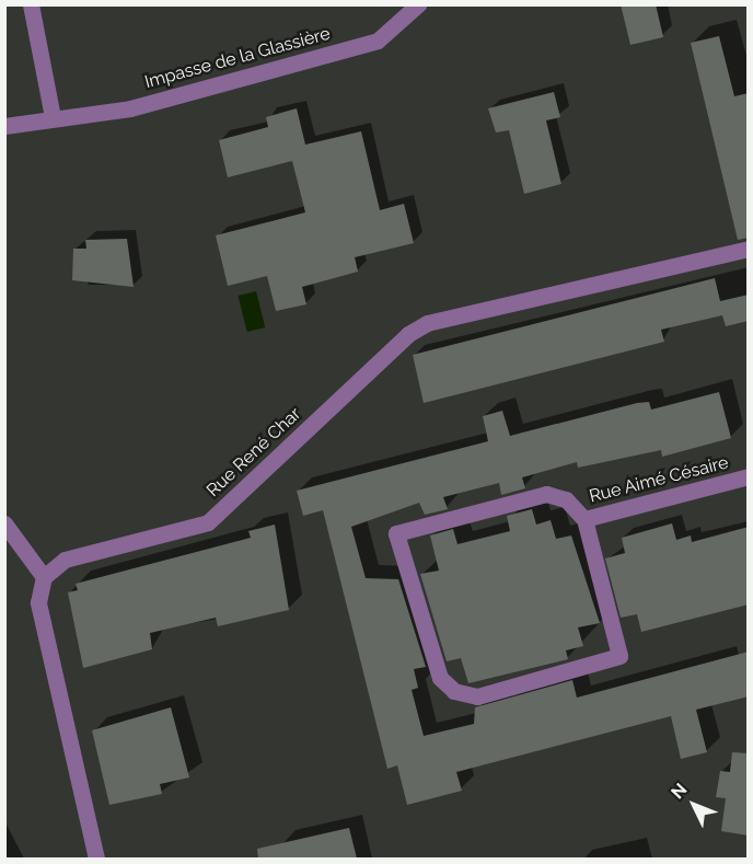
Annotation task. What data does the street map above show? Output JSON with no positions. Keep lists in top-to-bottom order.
{
  "streets": {
    "street": ["Impasse de la Glassière", "Rue René Char", "Rue Aimé Césaire"]
  },
  "north": "top left"
}
